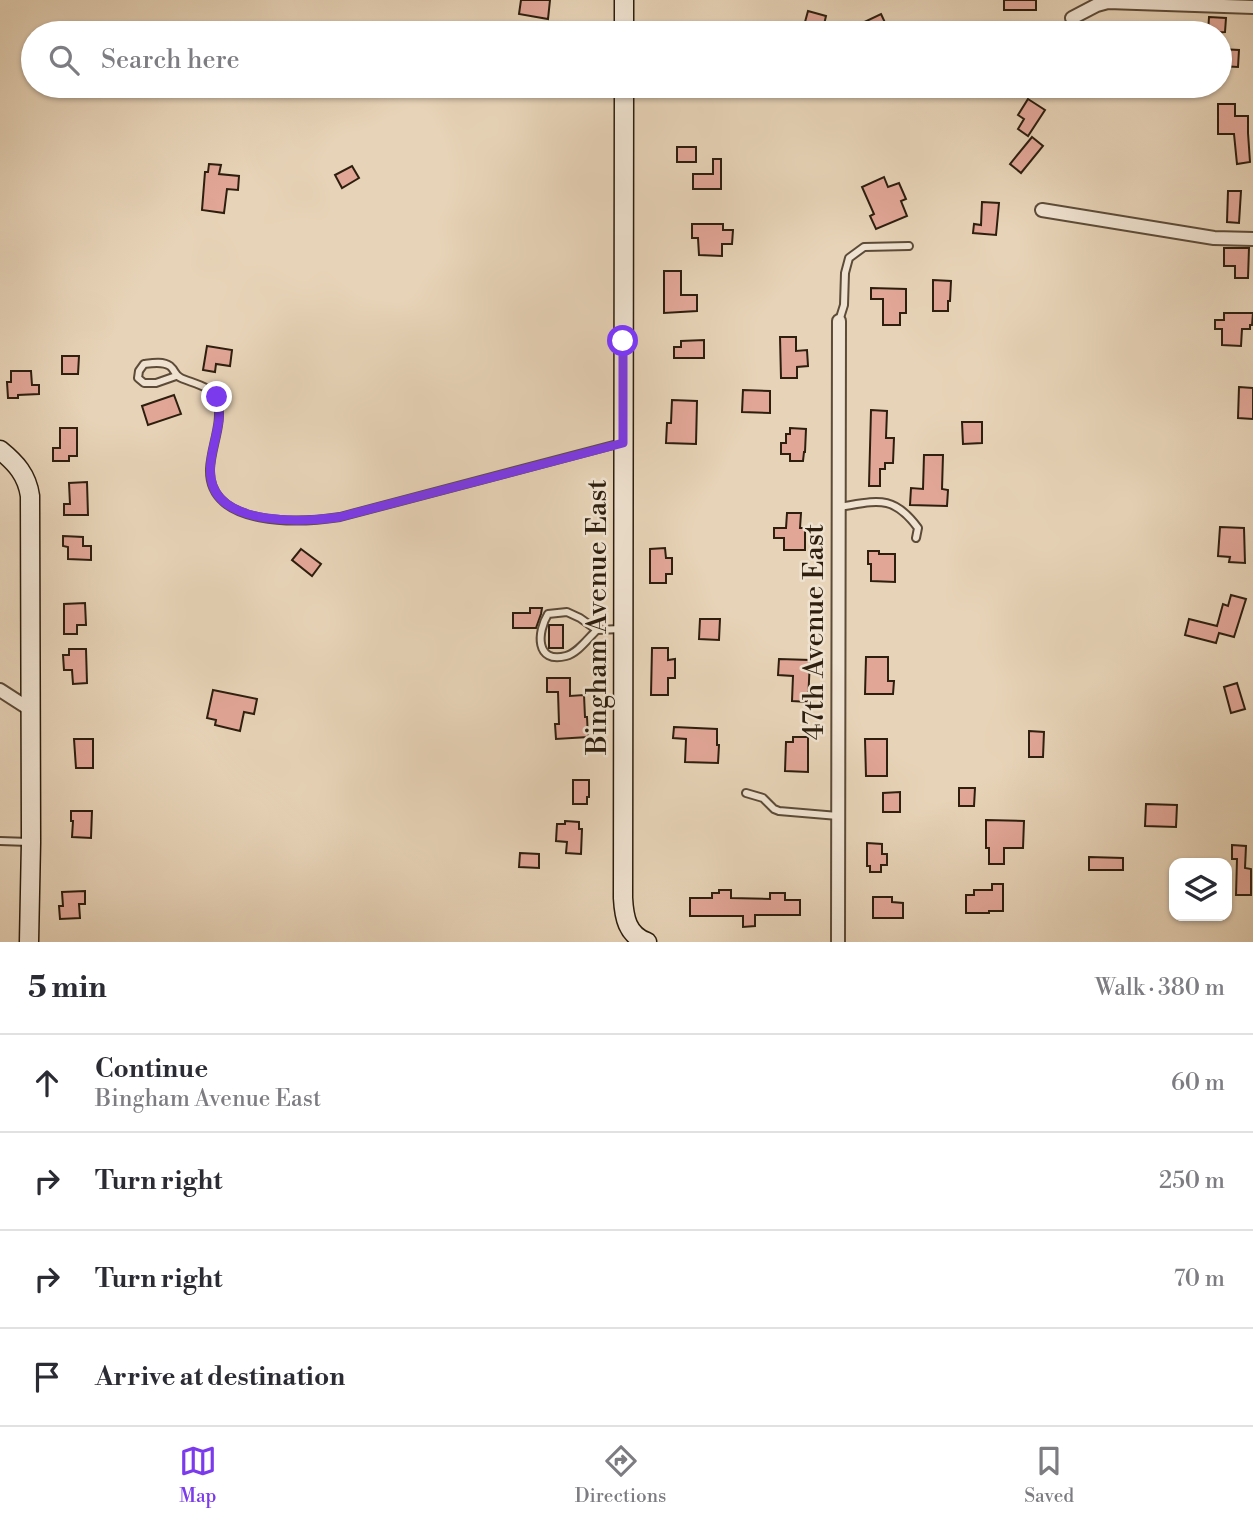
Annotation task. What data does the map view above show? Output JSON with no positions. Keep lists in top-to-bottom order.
{
  "streets": {
    "street": ["Bingham Avenue East", "47th Avenue East"]
  },
  "page": {
    "search": "Search here",
    "heading": ["5 min", "Walk · 380 m"],
    "list": [
      ["Continue", "Bingham Avenue East", "60 m"],
      ["Turn right", "250 m"],
      ["Turn right", "70 m"],
      "Arrive at destination"
    ],
    "nav": ["Map", "Directions", "Saved"]
  }
}
